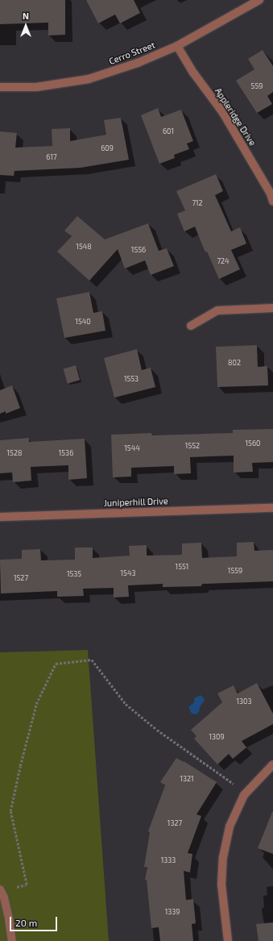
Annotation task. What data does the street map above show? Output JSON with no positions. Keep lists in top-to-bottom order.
{
  "streets": {
    "street": ["Cerro Street", "Appleridge Drive", "Juniperhill Drive"]
  },
  "crossings": [
    ["Cerro Street", "Appleridge Drive"]
  ],
  "house_numbers": [
    "559",
    "601",
    "609",
    "617",
    "712",
    "1548",
    "1556",
    "724",
    "1540",
    "802",
    "1553",
    "1560",
    "1552",
    "1544",
    "1528",
    "1536",
    "1551",
    "1559",
    "1543",
    "1535",
    "1527",
    "1303",
    "1309",
    "1321",
    "1327",
    "1333",
    "1339"
  ],
  "scale_bar": "20 m",
  "north": "top"
}
